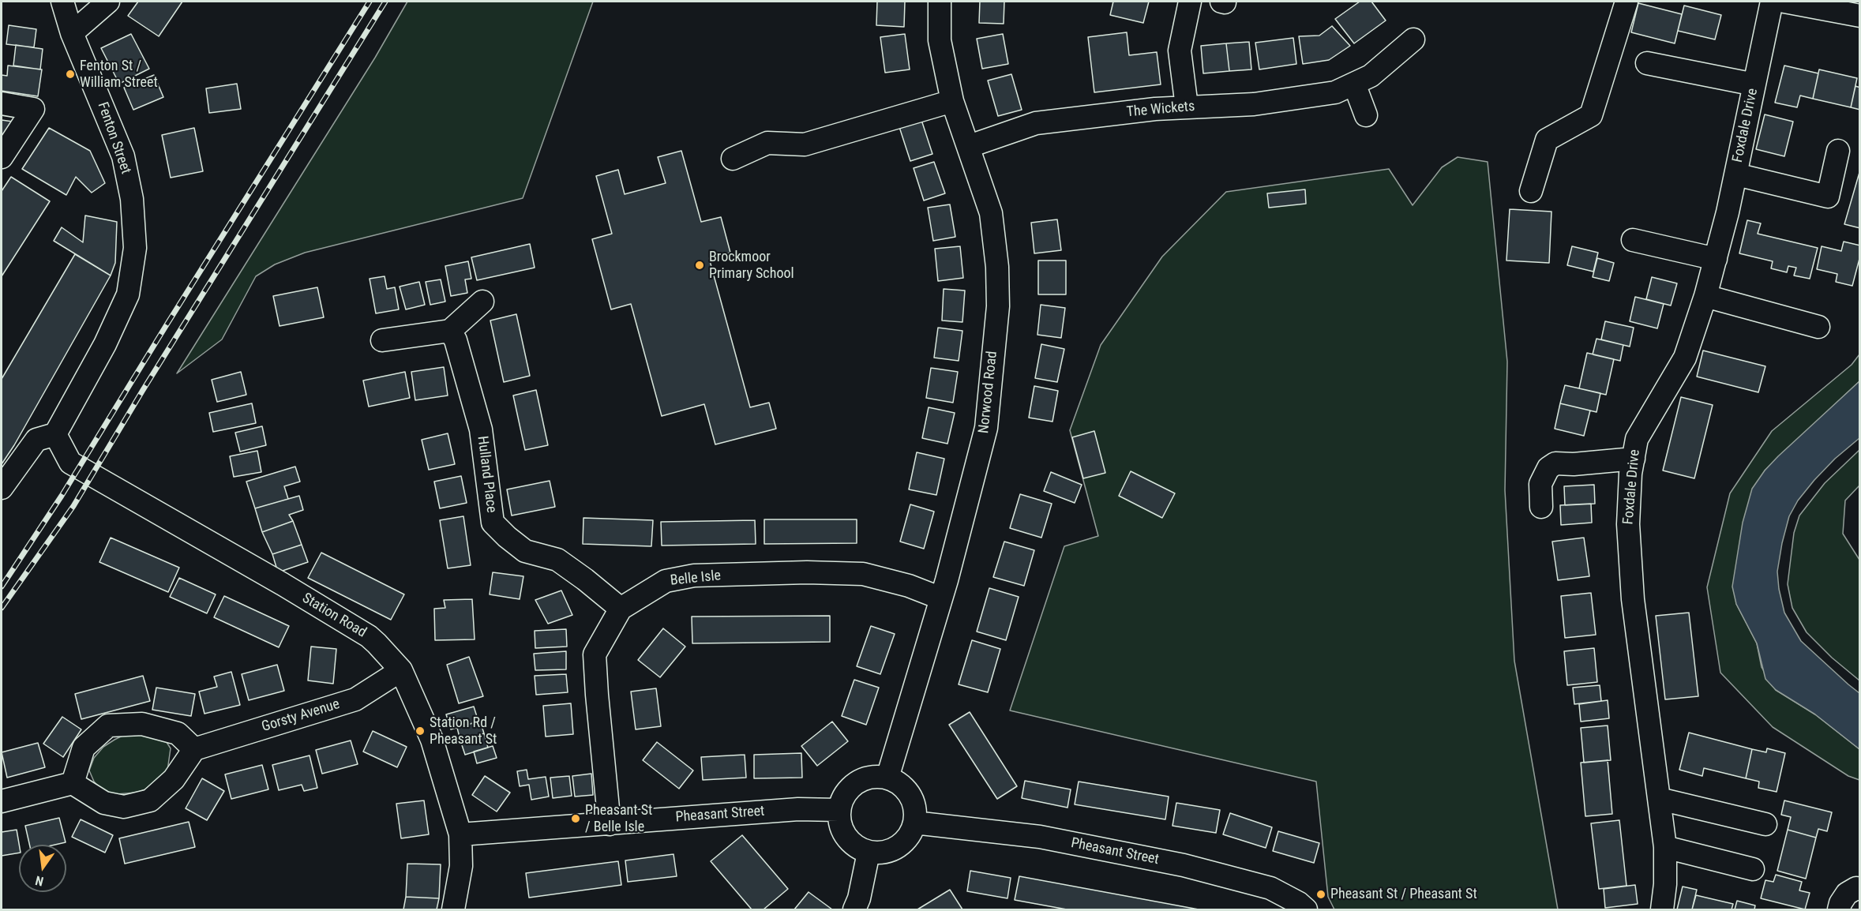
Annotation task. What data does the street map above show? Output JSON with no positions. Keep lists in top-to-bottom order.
{
  "streets": {
    "street": [
      "The Wickets",
      "Foxdale Drive",
      "Fenton Street",
      "Norwood Road",
      "Hulland Place",
      "Belle Isle",
      "Station Road",
      "Gorsty Avenue",
      "Pheasant Street"
    ]
  },
  "crossings": [
    ["The Wickets", "Norwood Road"],
    ["Fenton Street", "Station Road"],
    ["Norwood Road", "Belle Isle"],
    ["Norwood Road", "Pheasant Street"],
    ["Hulland Place", "Belle Isle"],
    ["Belle Isle", "Pheasant Street"],
    ["Station Road", "Gorsty Avenue"],
    ["Station Road", "Pheasant Street"]
  ],
  "places": [
    "Fenton St / William Street",
    "Brockmoor Primary School",
    "Station Rd / Pheasant St",
    "Pheasant St / Belle Isle",
    "Pheasant St / Pheasant St"
  ],
  "north": "bottom"
}
